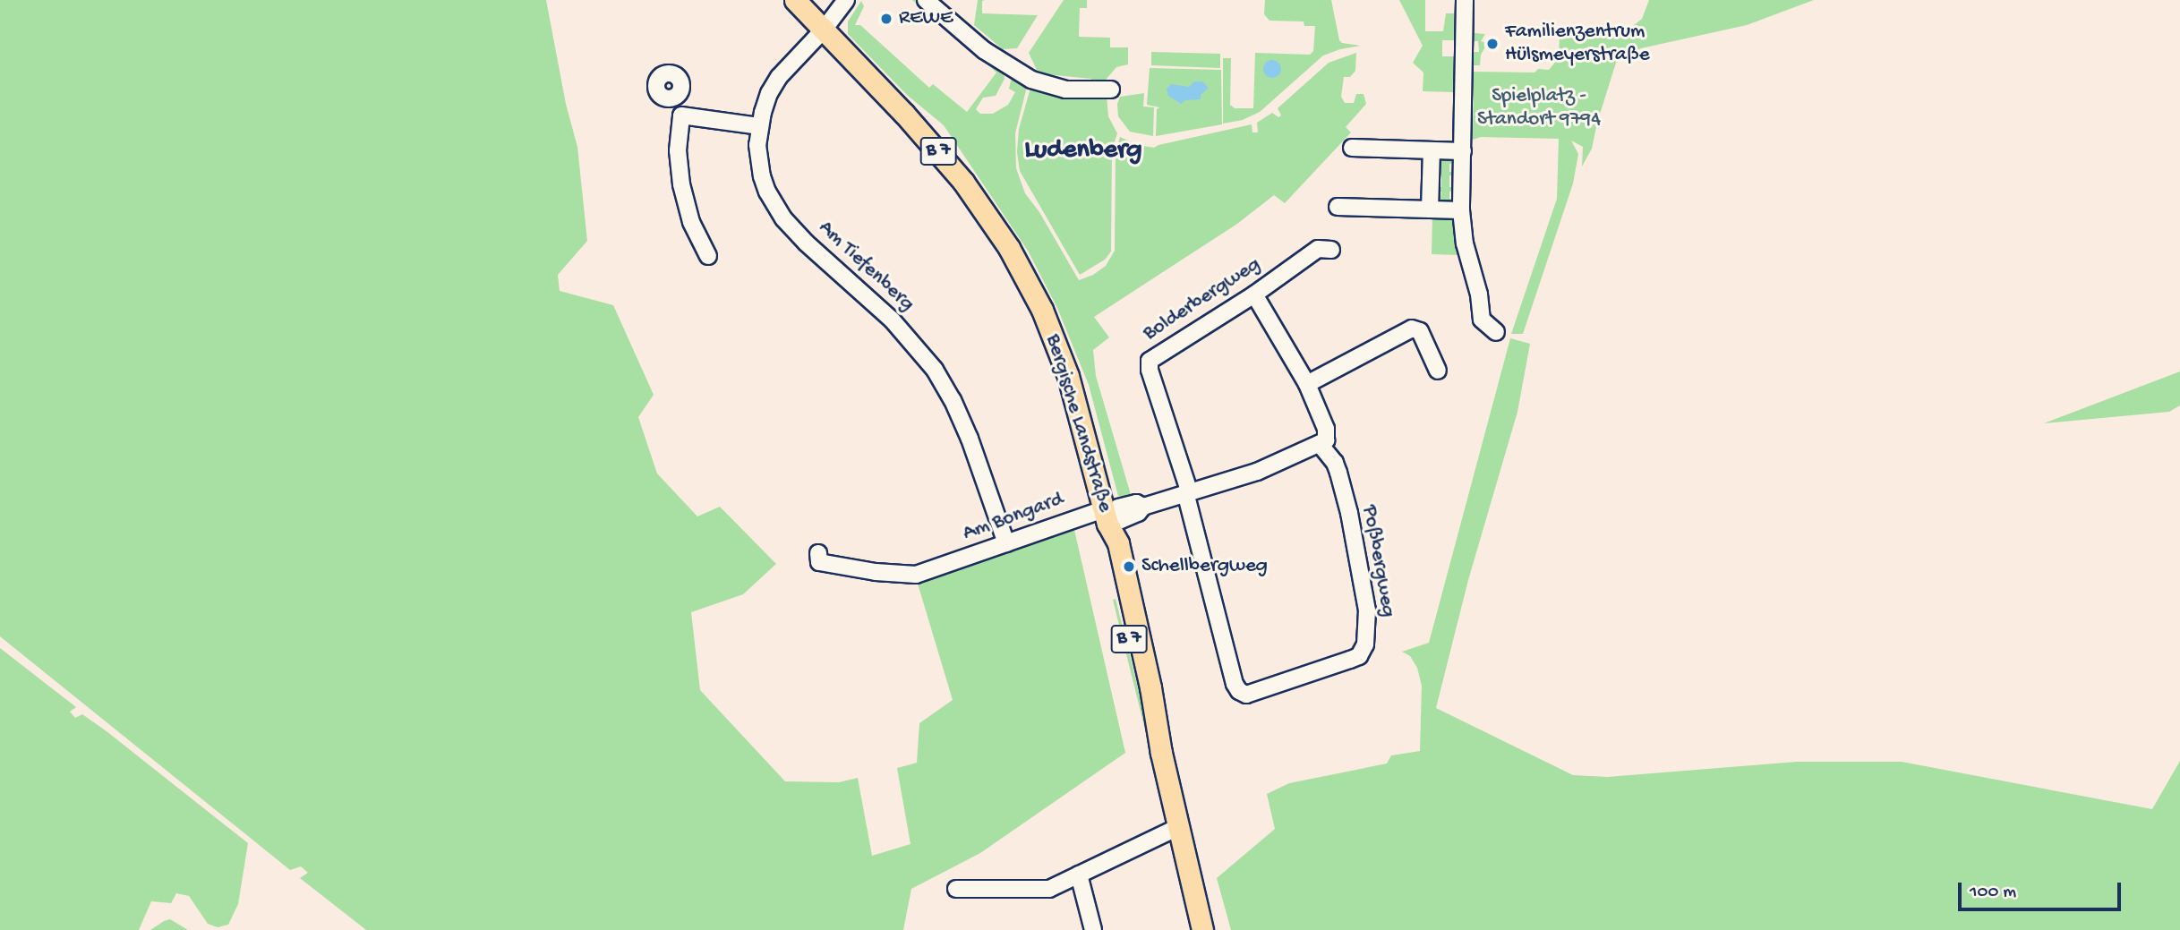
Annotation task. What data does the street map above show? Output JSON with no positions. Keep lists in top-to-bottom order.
{
  "streets": {
    "main road": ["B 7", "Bergische Landstraße"],
    "street": [
      "Am Tiefenberg",
      "Bolderbergweg",
      "Am Bongard",
      "Poßbergweg"
    ]
  },
  "crossings": [
    ["Am Tiefenberg", "Bergische Landstraße"],
    ["Am Tiefenberg", "Am Bongard"],
    ["Bolderbergweg", "Poßbergweg"],
    ["Bergische Landstraße", "Am Bongard"]
  ],
  "districts": ["Ludenberg"],
  "parks": ["Spielplatz - Standort 9794"],
  "places": ["REWE", "Familienzentrum Hülsmeyerstraße", "Schellbergweg"],
  "scale_bar": "100 m"
}
